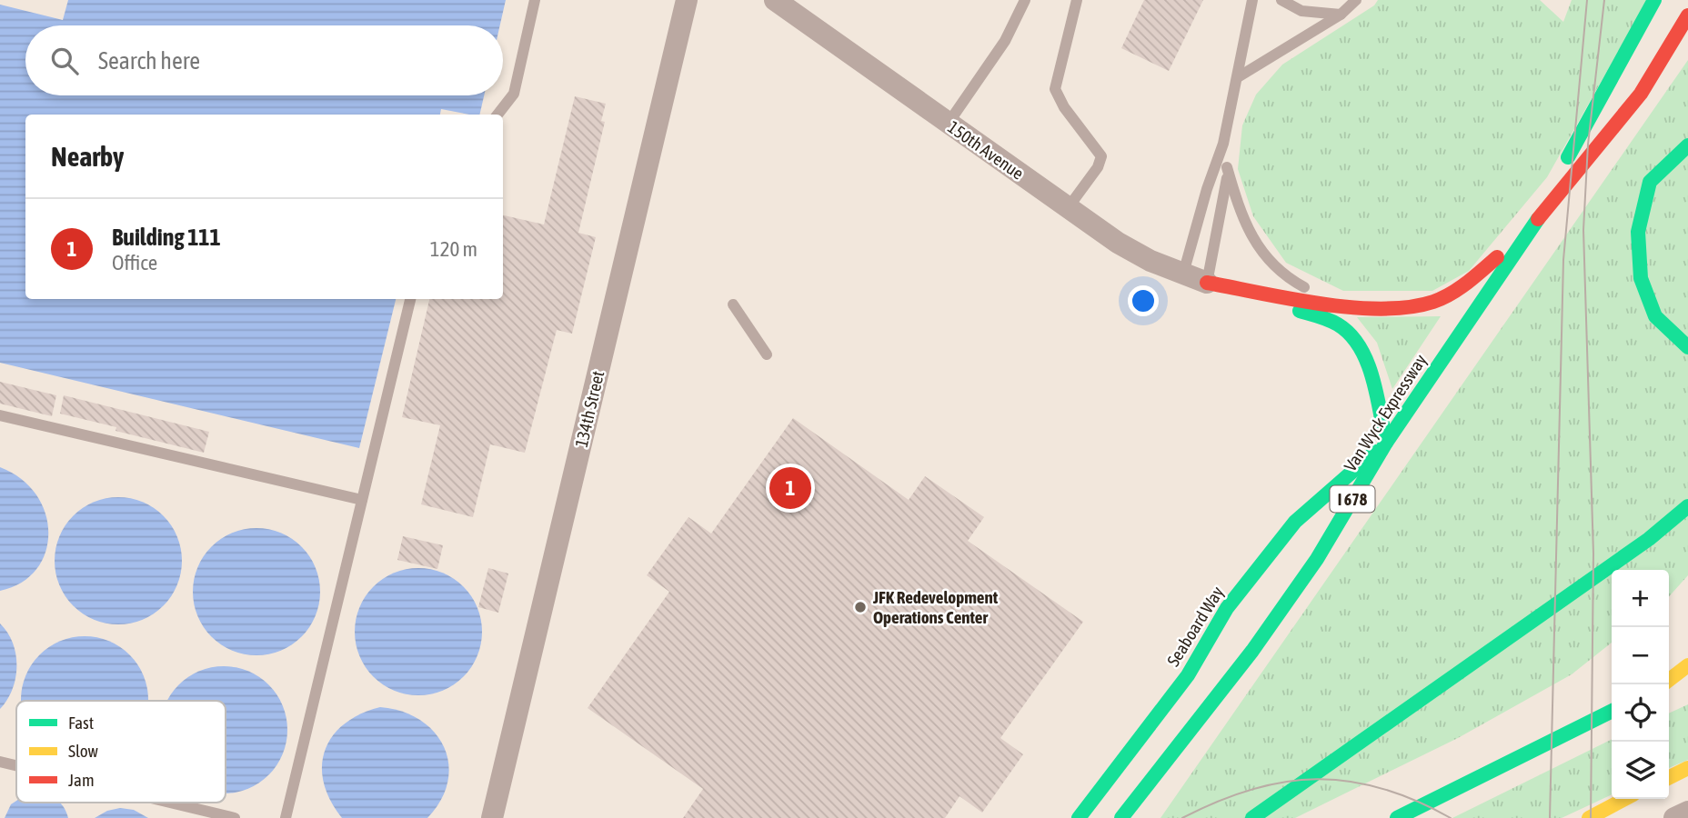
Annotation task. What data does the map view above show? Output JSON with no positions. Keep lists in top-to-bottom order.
{
  "streets": {
    "main road": ["Van Wyck Expressway", "I 678", "Seaboard Way"],
    "street": ["150th Avenue", "134th Street"]
  },
  "crossings": [
    ["Van Wyck Expressway", "Seaboard Way"]
  ],
  "places": ["JFK Redevelopment Operations Center"],
  "legend": ["Fast", "Slow", "Jam"],
  "page": {
    "search": "Search here",
    "heading": "Nearby",
    "list": [
      {
        "mark": "1",
        "name": "Building 111",
        "note": "Office",
        "value": "120 m"
      }
    ],
    "pins": "1",
    "map_buttons": ["+", "−"]
  }
}
